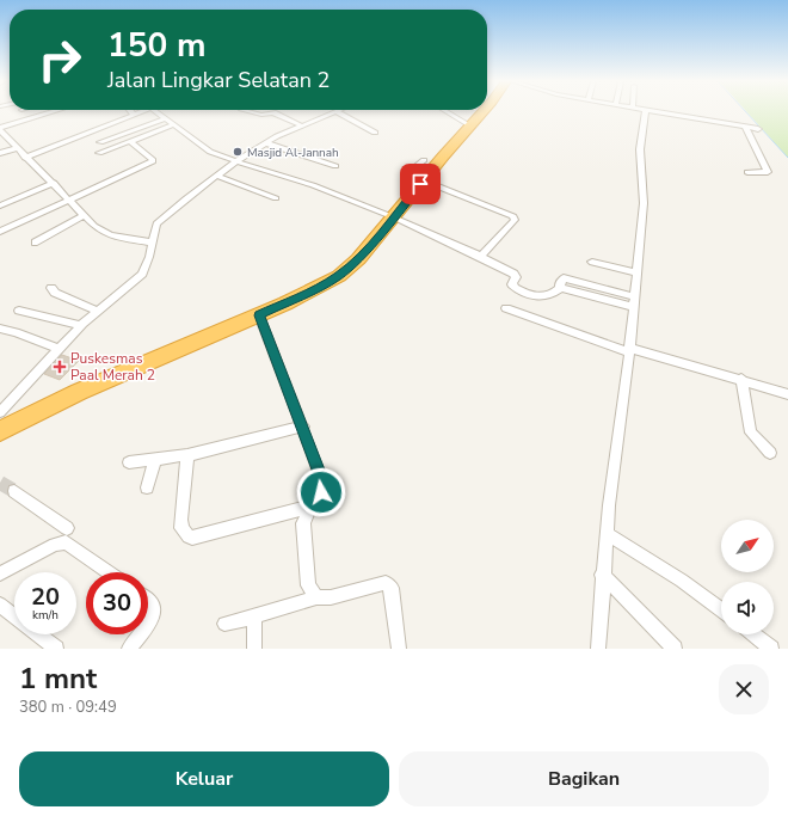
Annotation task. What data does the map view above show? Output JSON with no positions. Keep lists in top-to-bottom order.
{
  "places": {
    "other": ["Masjid Al-Jannah"],
    "health": ["Puskesmas Paal Merah 2"]
  },
  "north": "top right",
  "page": {
    "turn": ["150 m", "Jalan Lingkar Selatan 2"],
    "speed": "20 km/h",
    "limit": "30",
    "heading": ["1 mnt", "380 m · 09:49"],
    "buttons": ["Keluar", "Bagikan"]
  }
}
